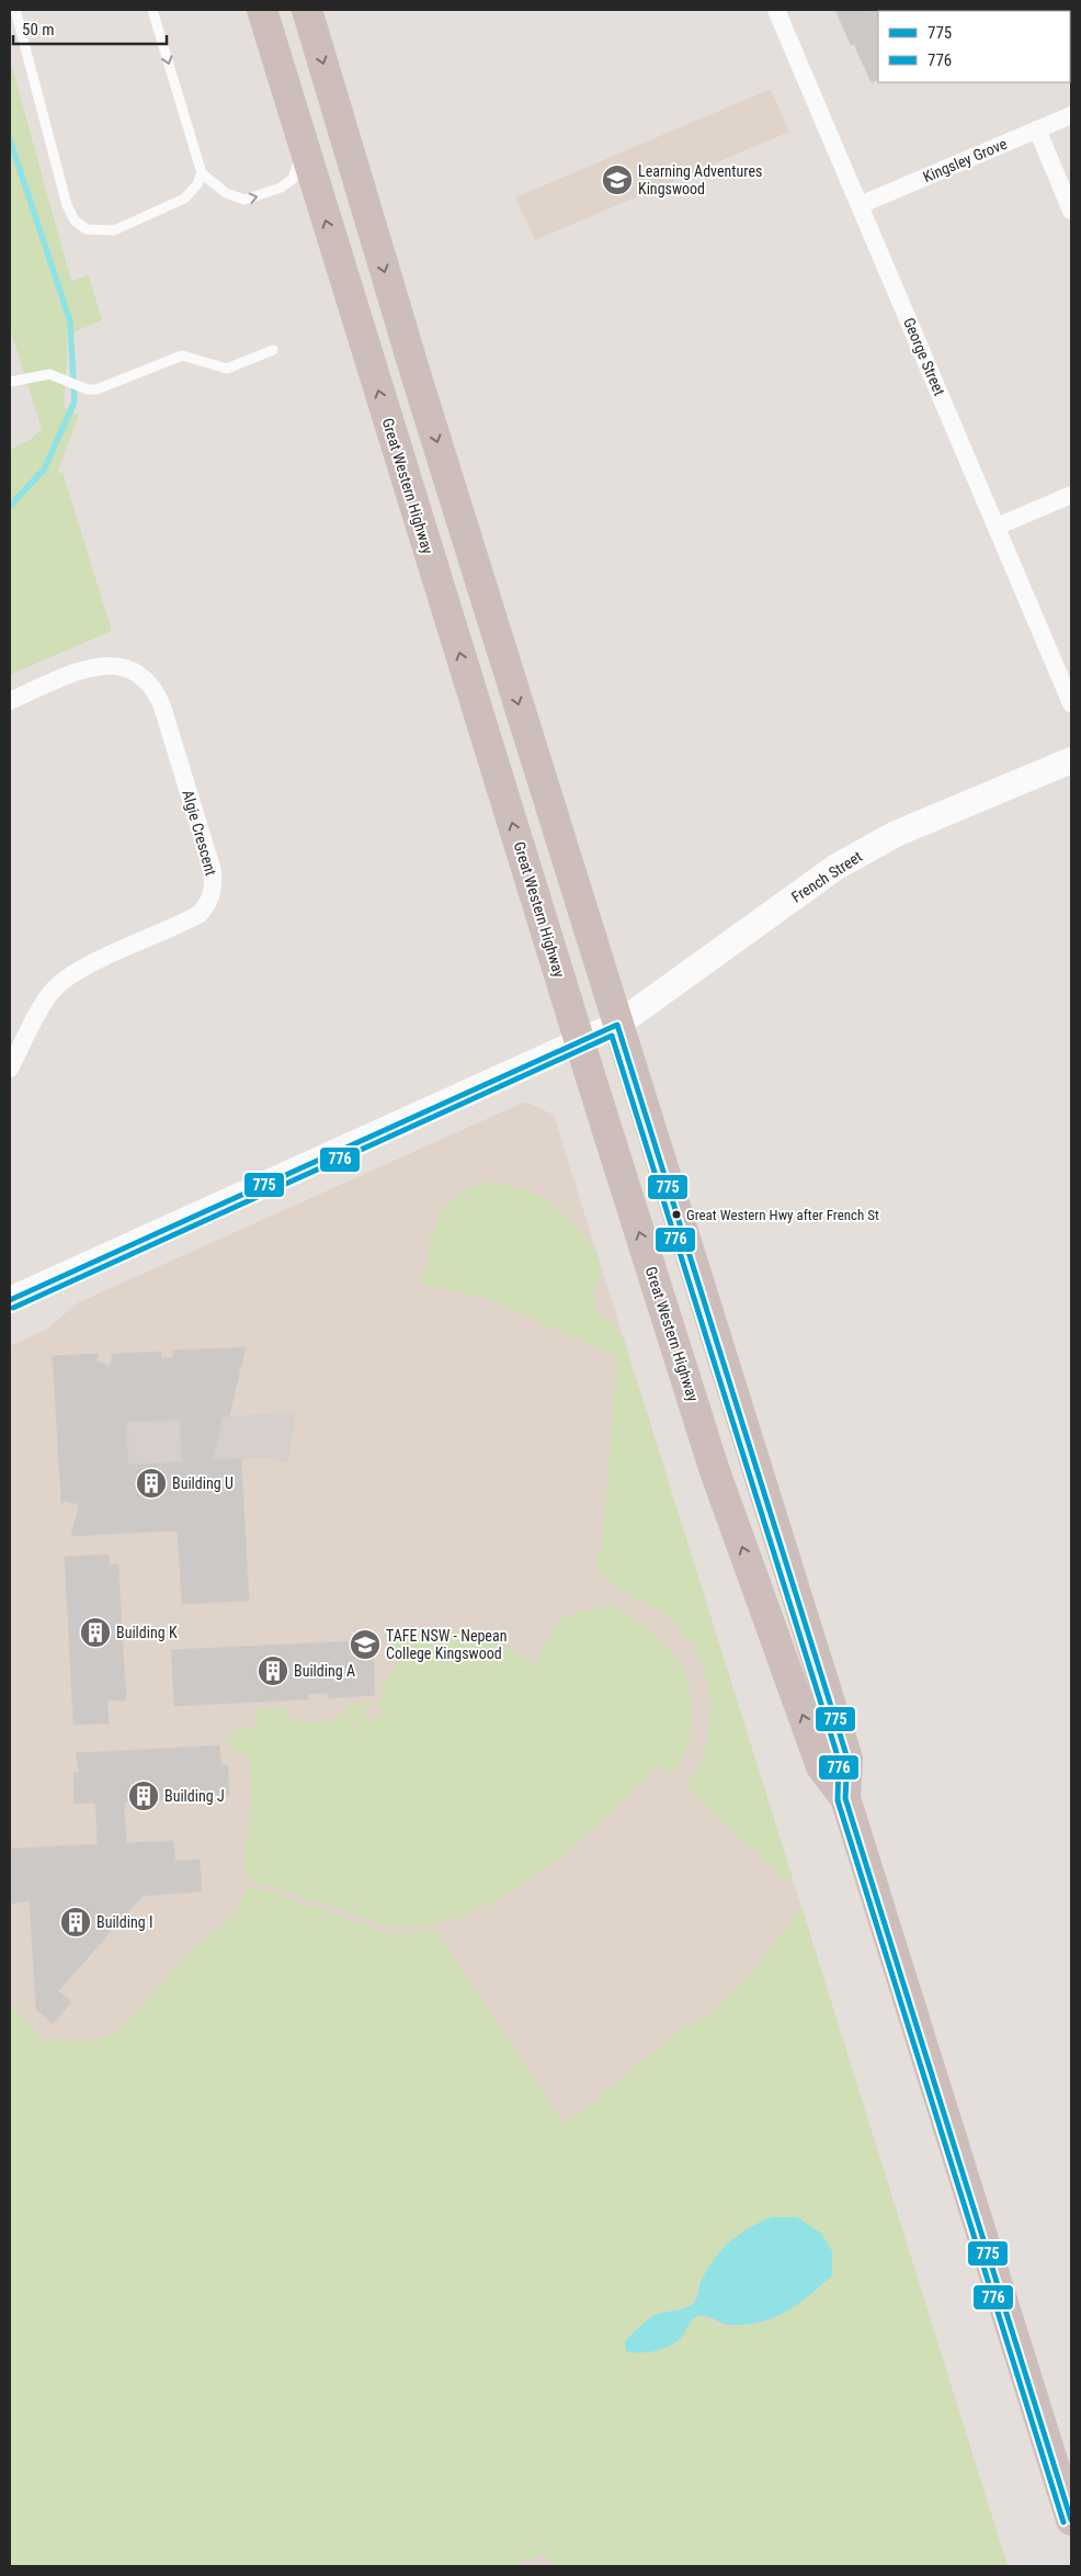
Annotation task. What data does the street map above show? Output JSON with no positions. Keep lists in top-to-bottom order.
{
  "streets": {
    "highway": ["Great Western Highway"],
    "street": [
      "Kingsley Grove",
      "George Street",
      "Algie Crescent",
      "French Street"
    ]
  },
  "crossings": [
    ["Kingsley Grove", "George Street"],
    ["Great Western Highway", "French Street"]
  ],
  "places": {
    "school or university": ["Learning Adventures Kingswood", "TAFE NSW - Nepean College Kingswood"],
    "other": ["Great Western Hwy after French St"],
    "building": [
      "Building U",
      "Building K",
      "Building A",
      "Building J",
      "Building I"
    ]
  },
  "lines": ["transit line 775", "transit line 776"],
  "legend": ["775", "776"],
  "scale_bar": "50 m"
}
